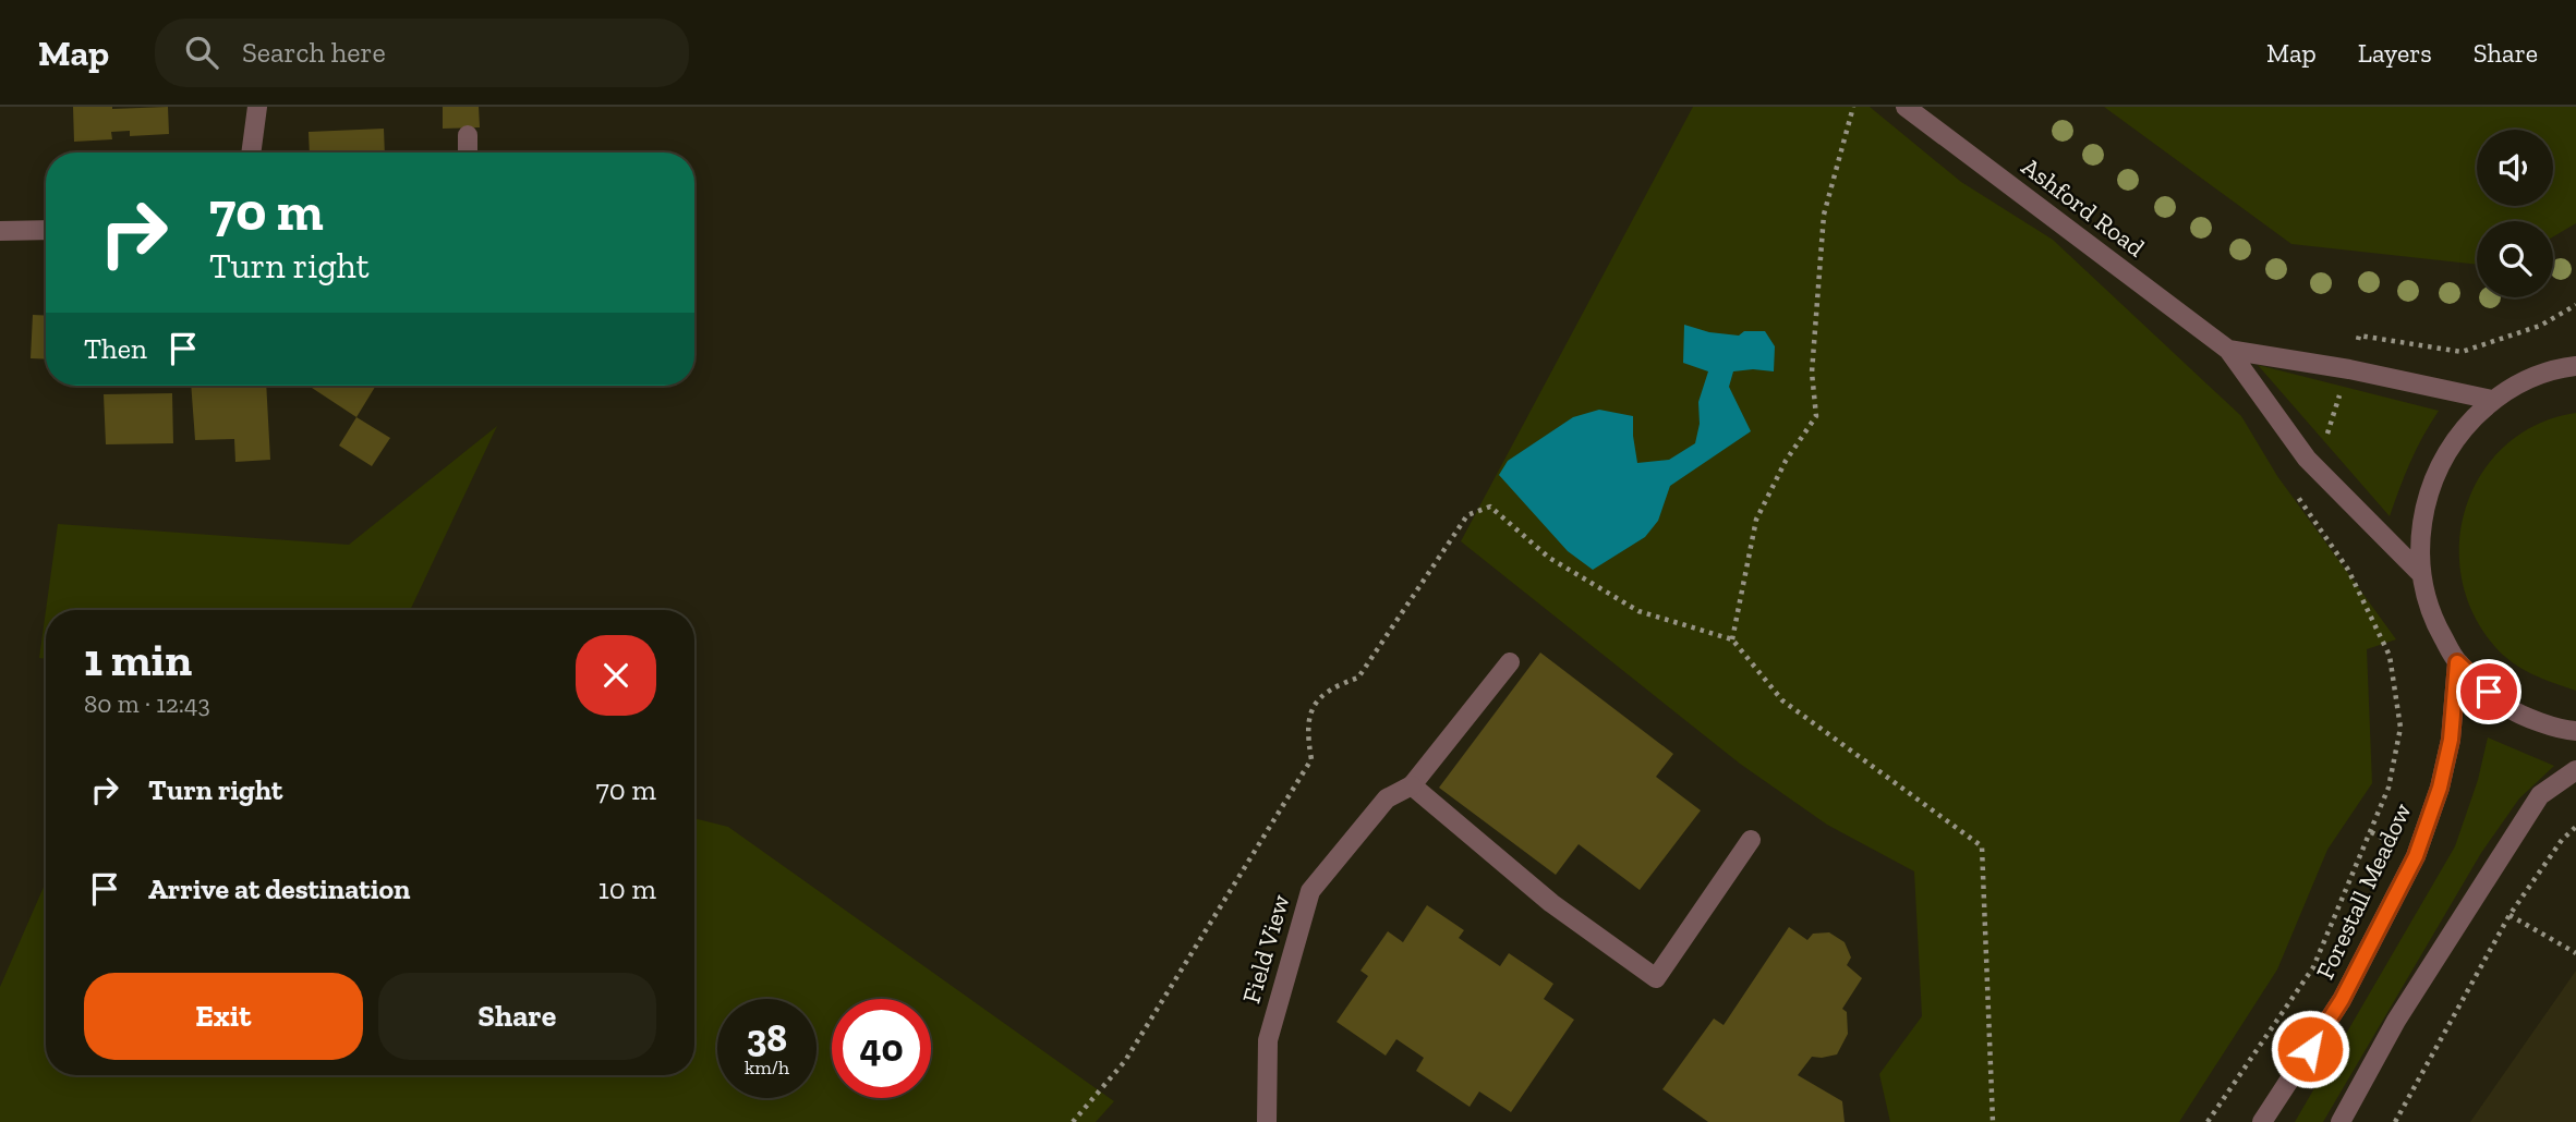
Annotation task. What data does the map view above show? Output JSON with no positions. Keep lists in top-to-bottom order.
{
  "streets": {
    "street": ["Ashford Road", "Forestall Meadow", "Field View"]
  },
  "page": {
    "header": "Map",
    "search": "Search here",
    "nav": ["Map", "Layers", "Share"],
    "turn": ["70 m", "Turn right"],
    "then": "Then",
    "heading": ["1 min", "80 m · 12:43"],
    "list": [
      {
        "name": "Turn right",
        "value": "70 m"
      },
      {
        "name": "Arrive at destination",
        "value": "10 m"
      }
    ],
    "buttons": ["Exit", "Share"],
    "speed": "38 km/h",
    "limit": "40"
  }
}
